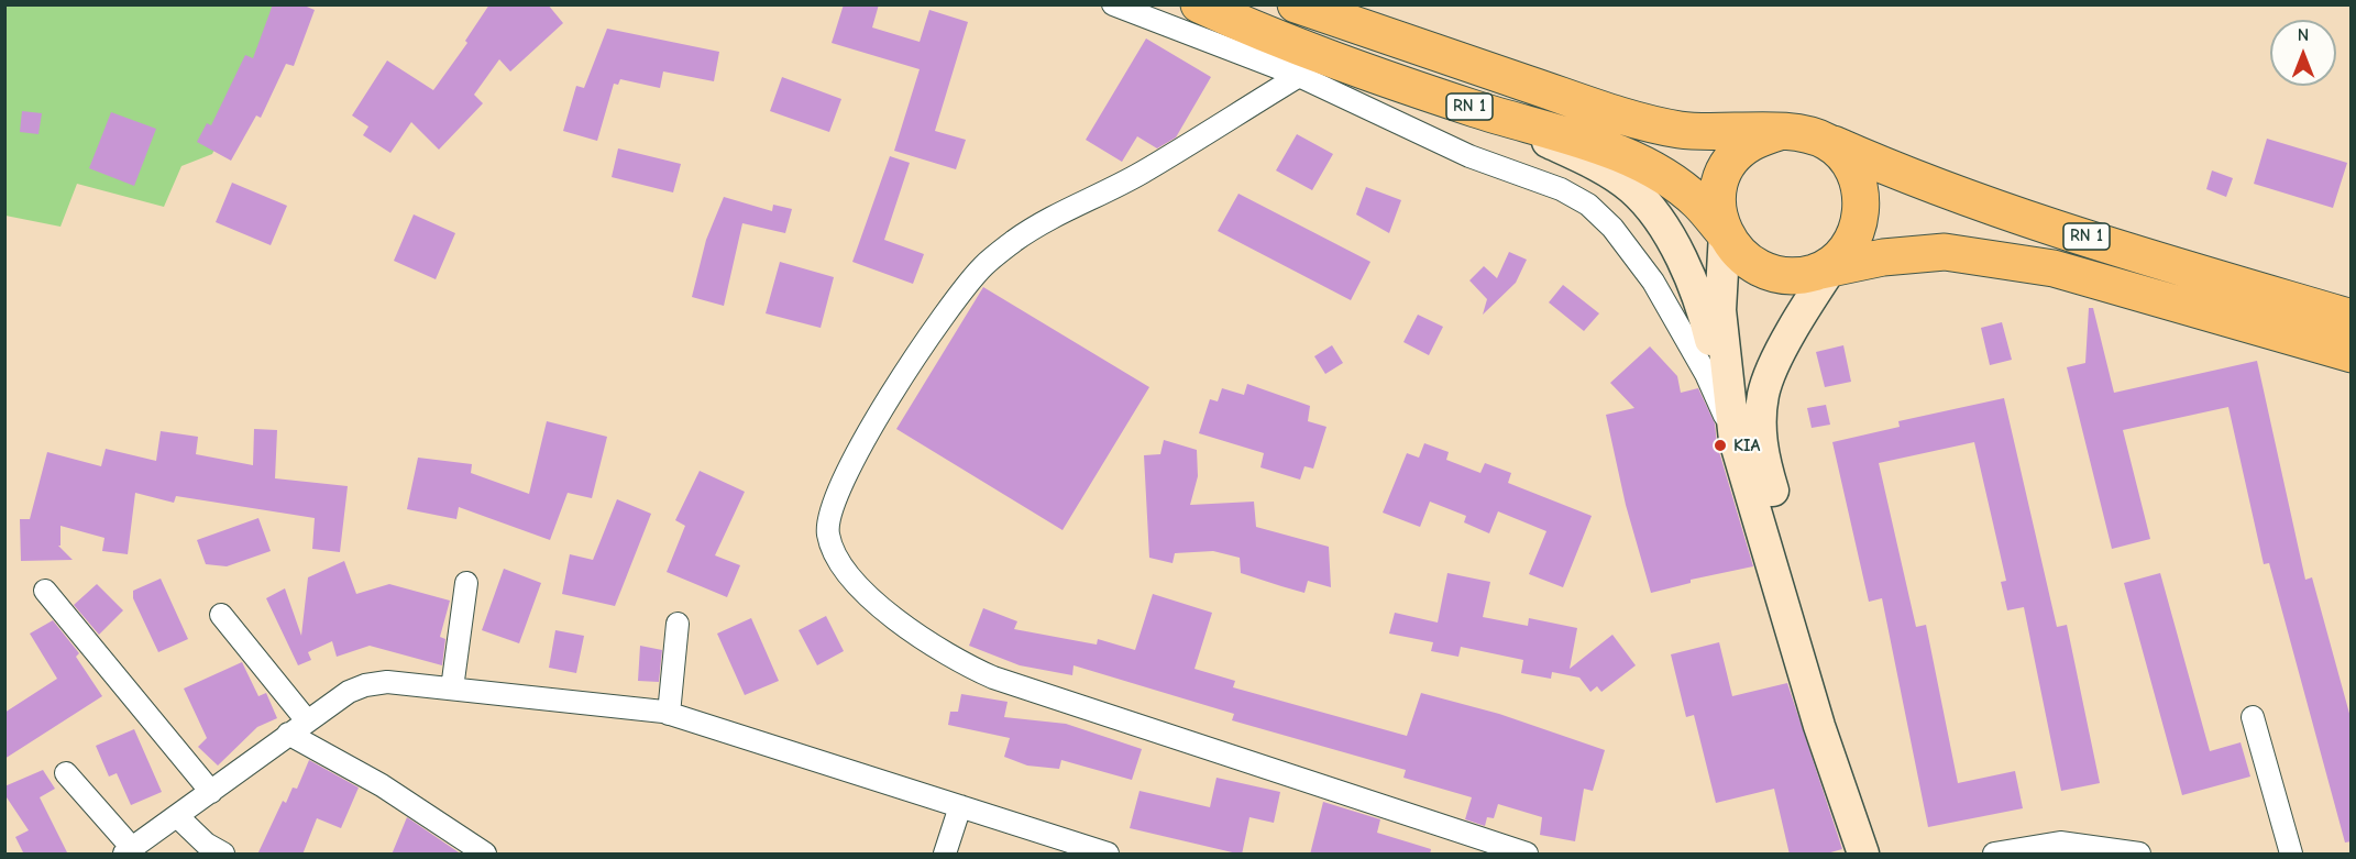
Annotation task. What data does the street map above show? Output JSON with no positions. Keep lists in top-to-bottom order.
{
  "streets": {
    "highway": ["RN 1"]
  },
  "places": ["KIA"],
  "north": "top"
}
